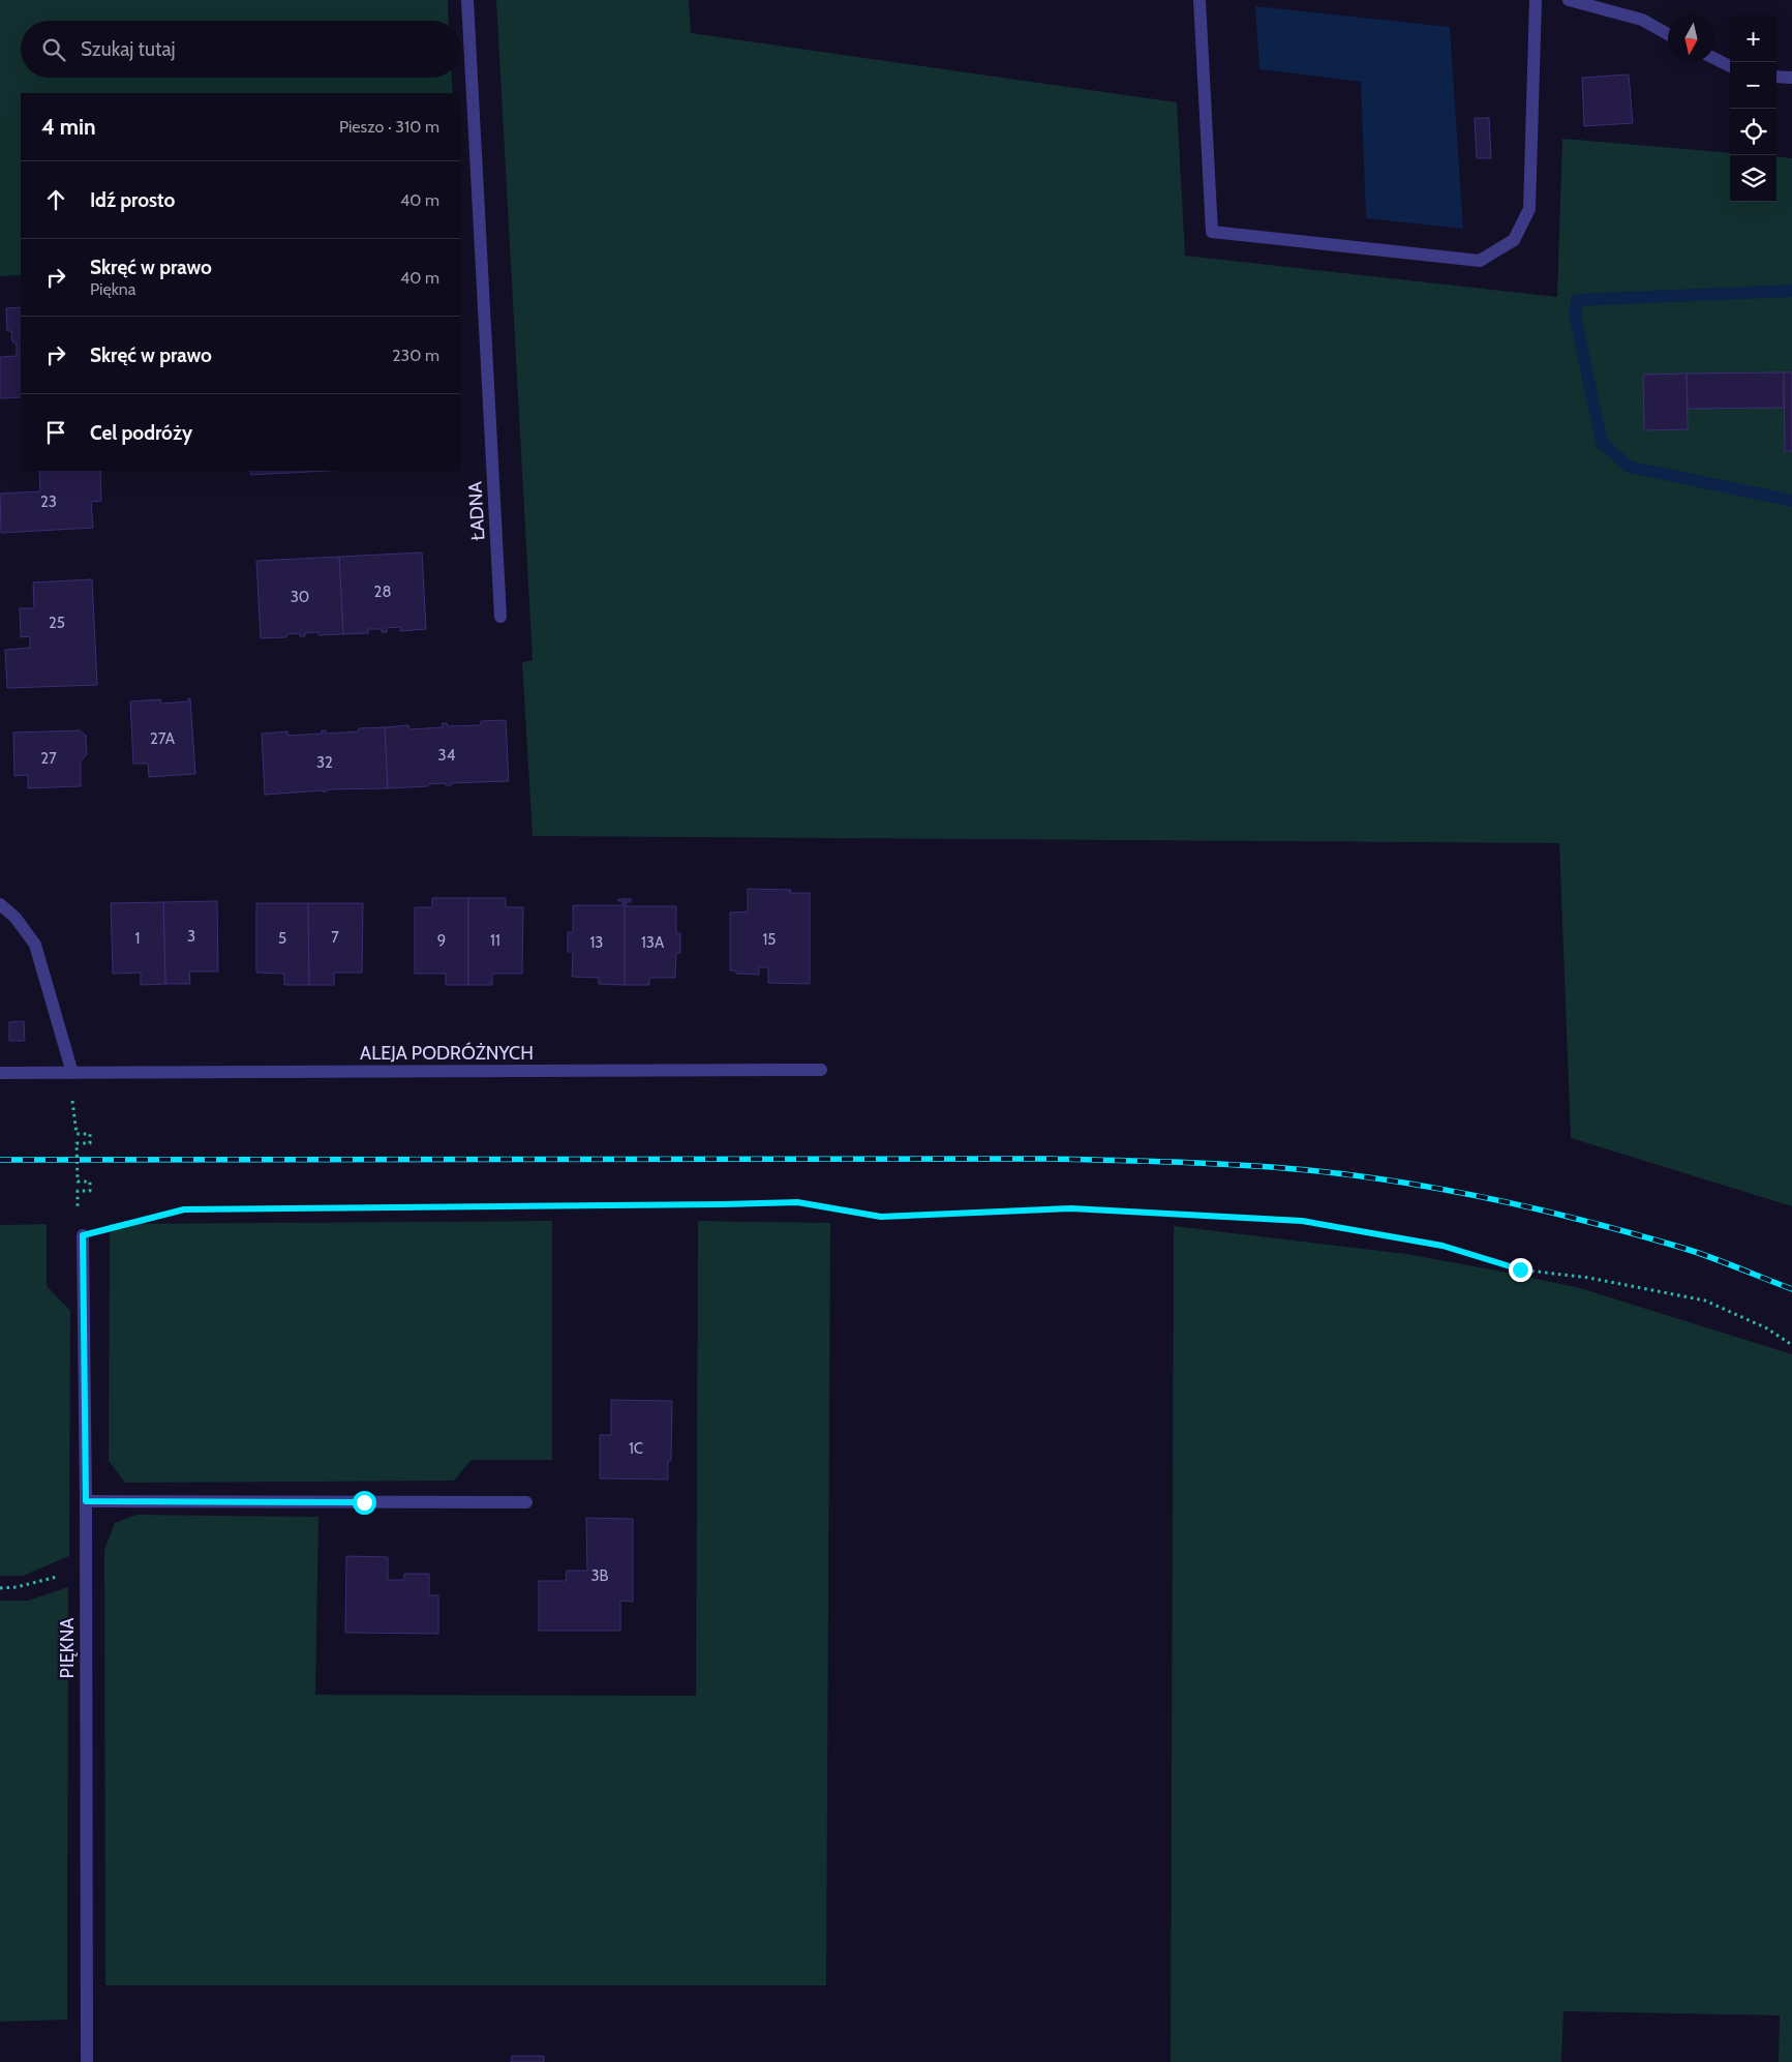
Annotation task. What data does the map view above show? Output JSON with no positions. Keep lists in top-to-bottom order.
{
  "streets": {
    "street": ["ŁADNA", "ALEJA PODRÓŻNYCH", "PIĘKNA"]
  },
  "house_numbers": [
    "23",
    "28",
    "30",
    "25",
    "27A",
    "34",
    "27",
    "32",
    "3",
    "7",
    "1",
    "5",
    "15",
    "9",
    "11",
    "13",
    "13A",
    "1C",
    "3B"
  ],
  "north": "bottom",
  "page": {
    "map_buttons": ["+", "−"],
    "search": "Szukaj tutaj",
    "heading": ["4 min", "Pieszo · 310 m"],
    "list": [
      ["Idź prosto", "40 m"],
      ["Skręć w prawo", "Piękna", "40 m"],
      ["Skręć w prawo", "230 m"],
      "Cel podróży"
    ]
  }
}
